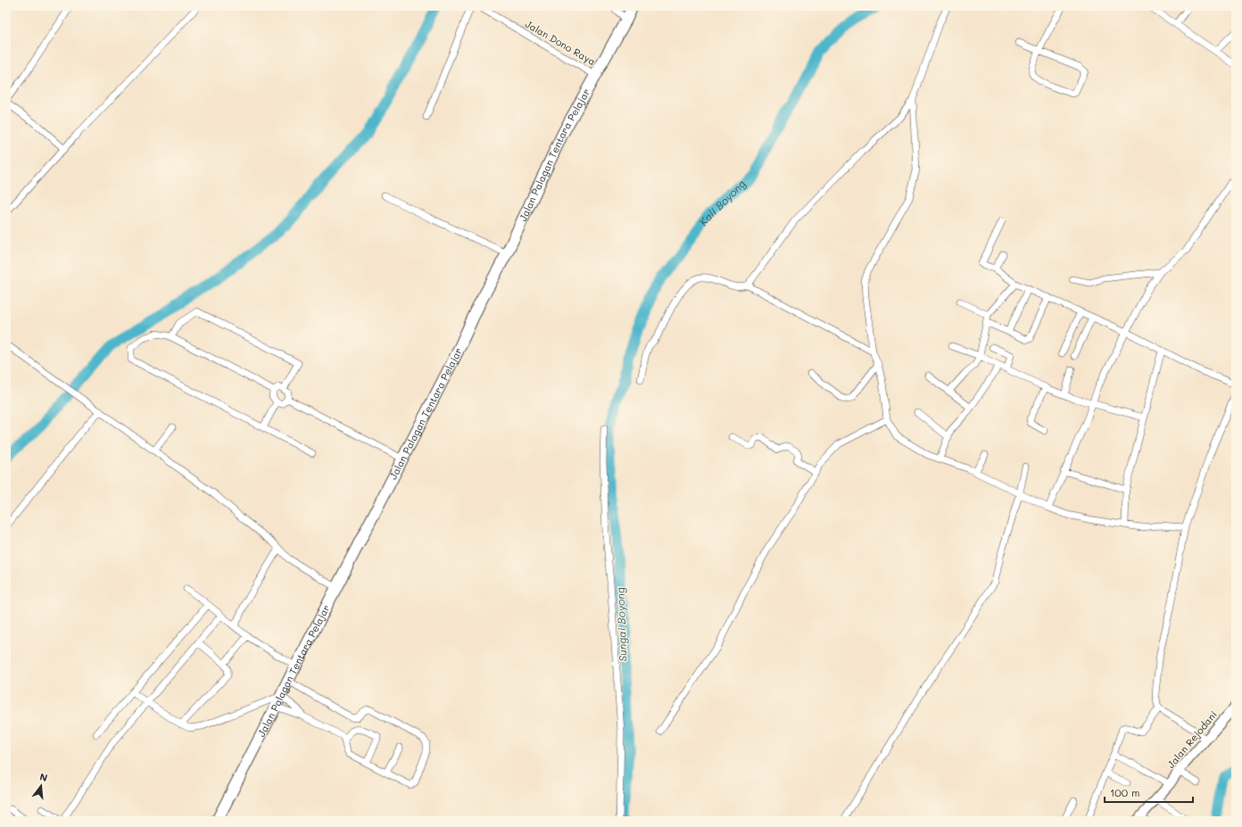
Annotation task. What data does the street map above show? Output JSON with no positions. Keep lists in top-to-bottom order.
{
  "streets": {
    "main road": ["Jalan Palagan Tentara Pelajar", "Jalan Rejodani"],
    "street": ["Jalan Dono Raya"]
  },
  "crossings": [
    ["Jalan Dono Raya", "Jalan Palagan Tentara Pelajar"]
  ],
  "water": ["Kali Boyong", "Sungai Boyong"],
  "scale_bar": "100 m",
  "north": "top"
}
